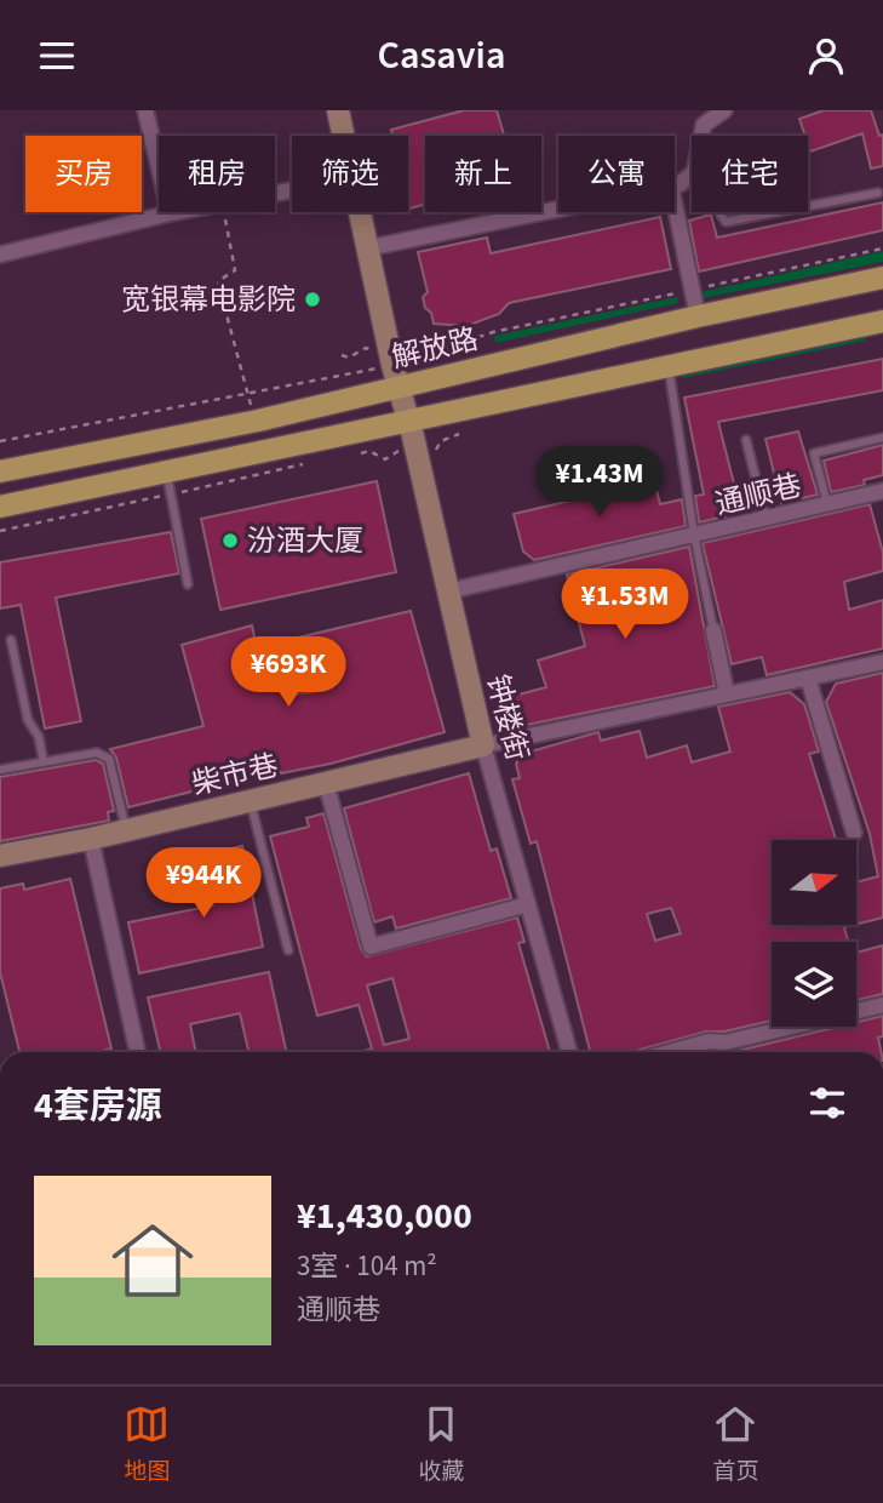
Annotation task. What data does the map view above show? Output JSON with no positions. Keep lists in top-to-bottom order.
{
  "streets": {
    "main road": ["解放路"],
    "street": ["通顺巷", "钟楼街", "柴市巷"]
  },
  "crossings": [
    ["解放路", "钟楼街"],
    ["通顺巷", "钟楼街"],
    ["钟楼街", "柴市巷"]
  ],
  "places": ["宽银幕电影院", "汾酒大厦"],
  "north": "right",
  "page": {
    "header": "Casavia",
    "chip": [
      "买房",
      "租房",
      "筛选",
      "新上",
      "公寓",
      "住宅"
    ],
    "price": [
      "¥1.43M",
      "¥1.53M",
      "¥693K",
      "¥944K"
    ],
    "heading": "4套房源",
    "list": [
      {
        "name": "¥1,430,000",
        "note": "3室 · 104 m² · 通顺巷"
      }
    ],
    "tabs": ["地图", "收藏", "首页"]
  }
}
